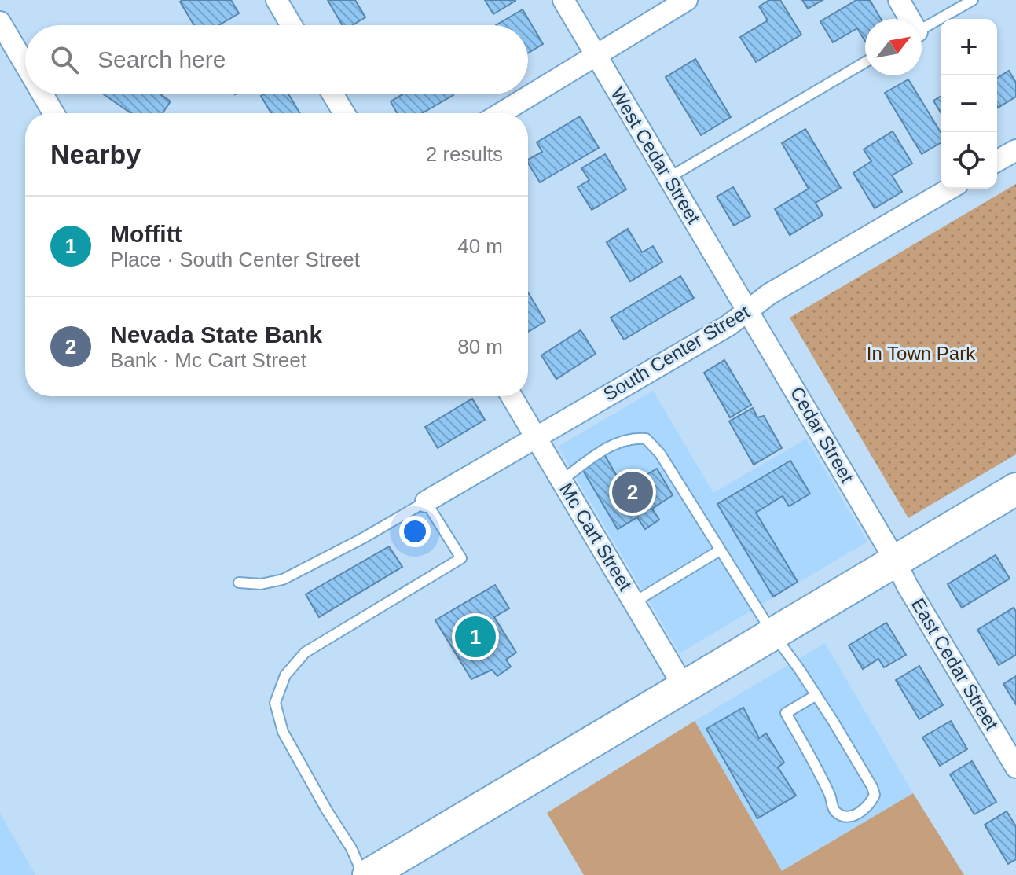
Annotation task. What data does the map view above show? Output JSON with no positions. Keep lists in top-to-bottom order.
{
  "streets": {
    "street": [
      "West Cedar Street",
      "South Center Street",
      "Cedar Street",
      "Mc Cart Street",
      "East Cedar Street"
    ]
  },
  "crossings": [
    ["West Cedar Street", "South Center Street"],
    ["West Cedar Street", "Cedar Street"],
    ["South Center Street", "Cedar Street"],
    ["South Center Street", "Mc Cart Street"],
    ["Cedar Street", "East Cedar Street"]
  ],
  "parks": ["In Town Park"],
  "north": "top right",
  "page": {
    "map_buttons": ["+", "−"],
    "search": "Search here",
    "heading": ["Nearby", "2 results"],
    "list": [
      {
        "mark": "1",
        "name": "Moffitt",
        "note": "Place · South Center Street",
        "value": "40 m"
      },
      {
        "mark": "2",
        "name": "Nevada State Bank",
        "note": "Bank · Mc Cart Street",
        "value": "80 m"
      }
    ],
    "pins": ["2", "1"]
  }
}
